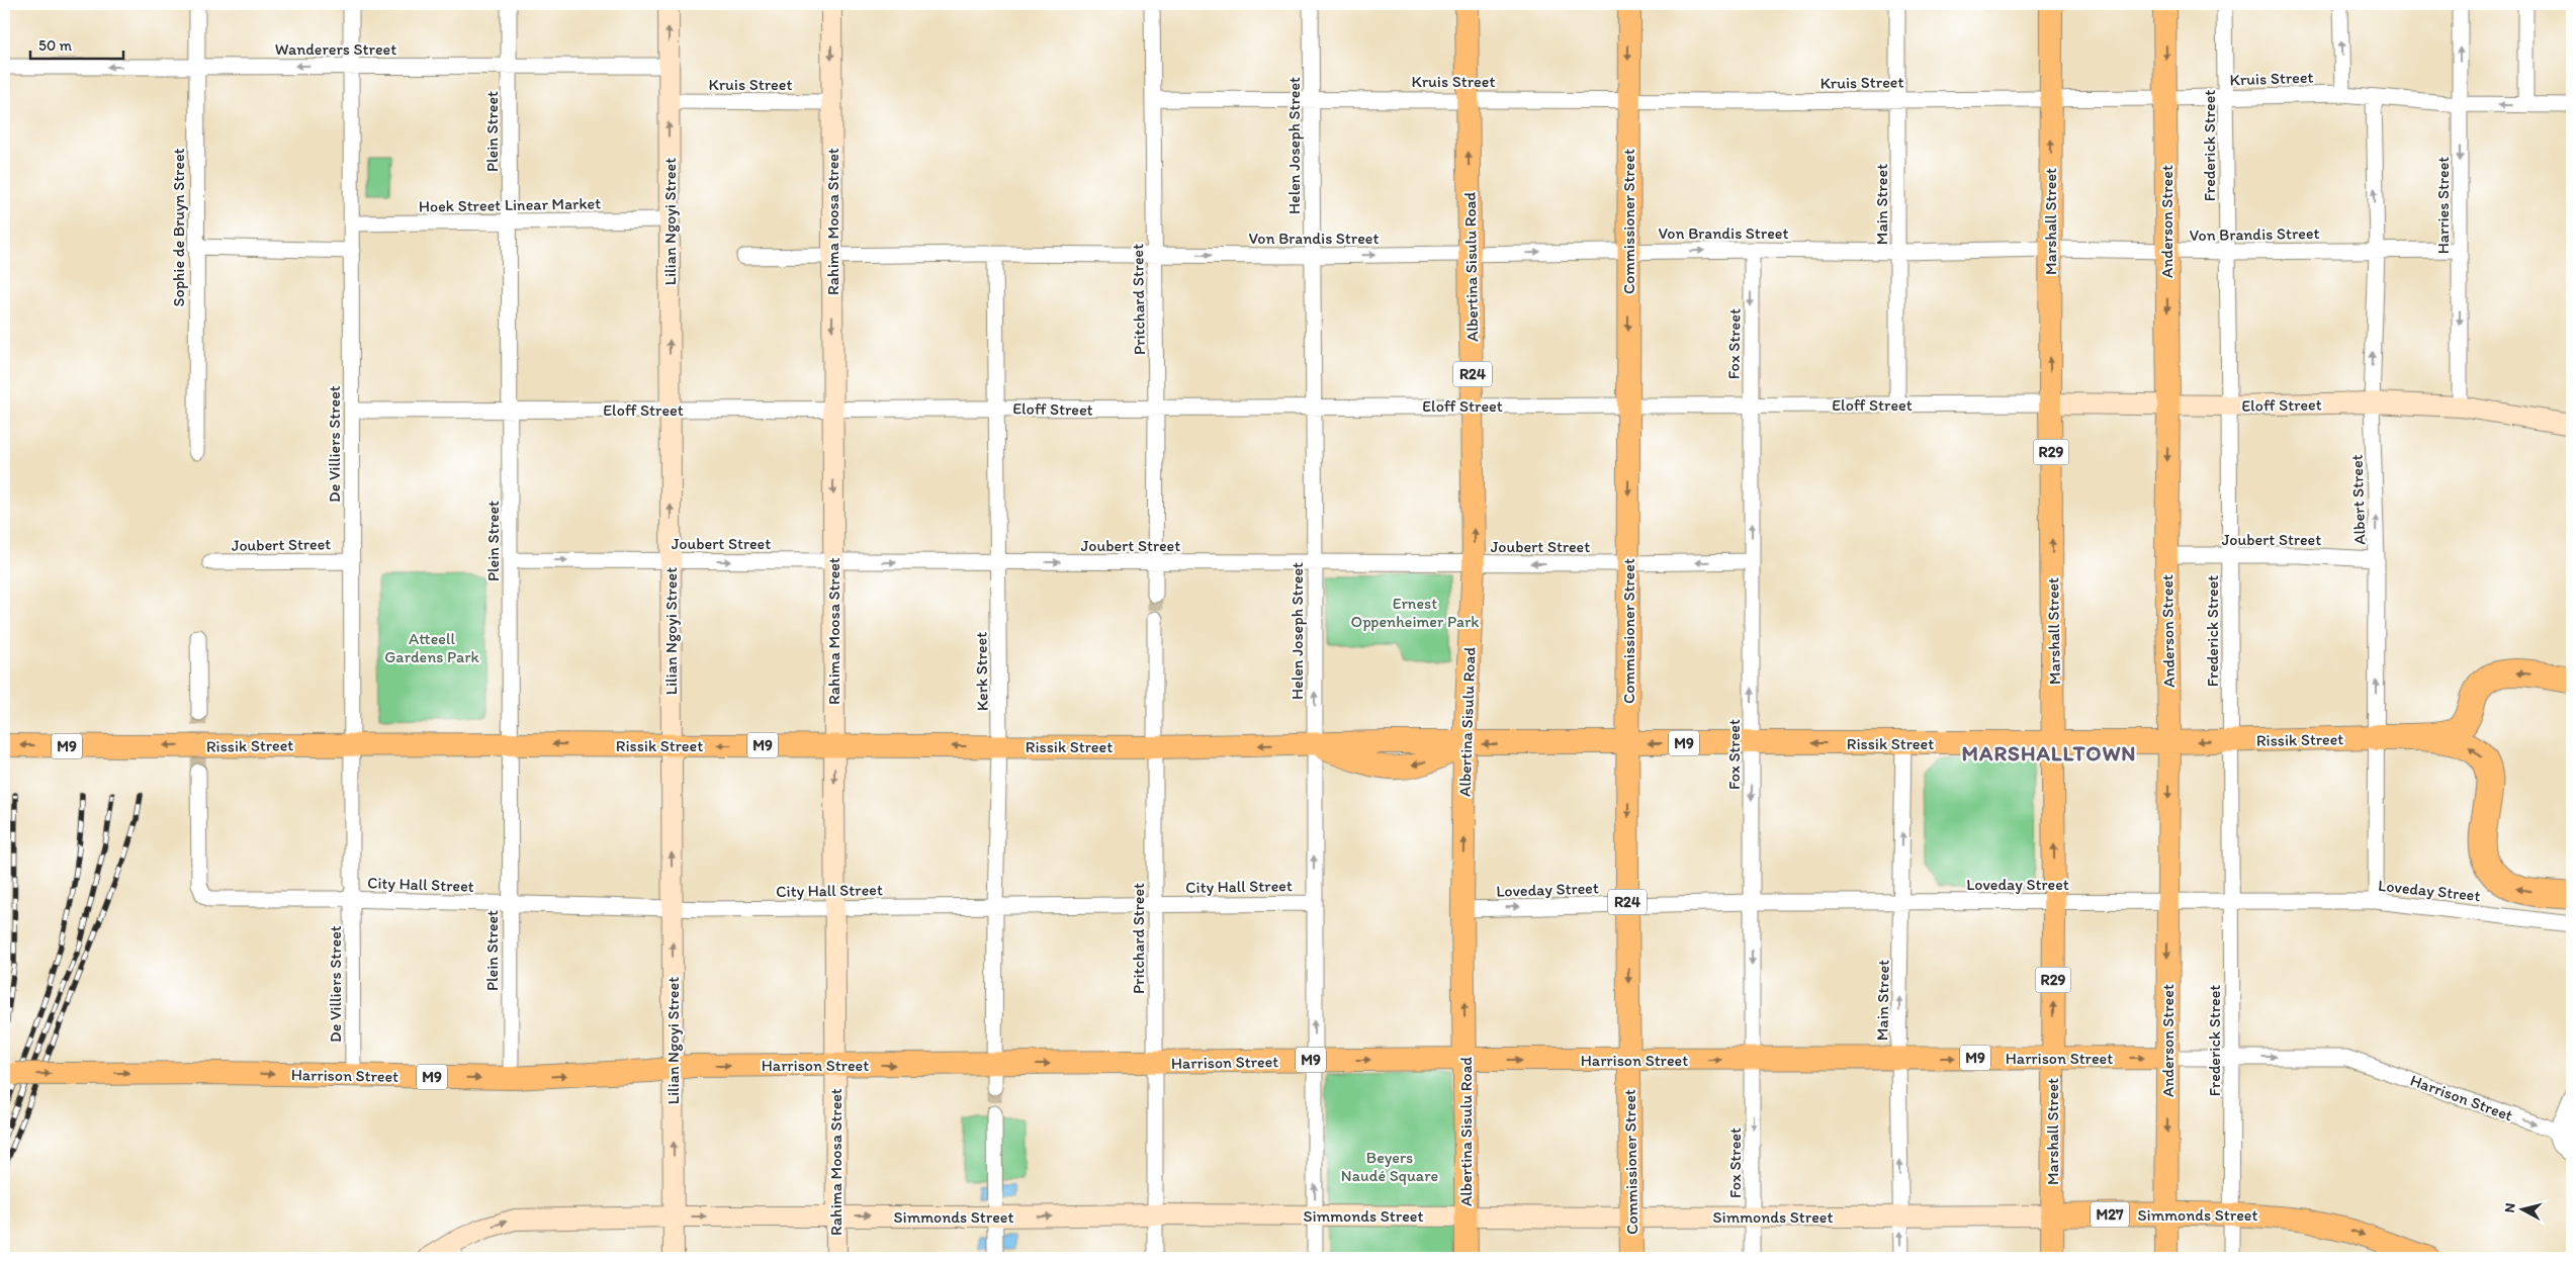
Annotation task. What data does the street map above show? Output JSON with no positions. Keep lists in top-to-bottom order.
{
  "streets": {
    "main road": [
      "Commissioner Street",
      "Marshall Street",
      "Anderson Street",
      "Albertina Sisulu Road",
      "R24",
      "R29",
      "Rissik Street",
      "M9",
      "Harrison Street",
      "M27",
      "Simmonds Street"
    ],
    "street": [
      "Wanderers Street",
      "Kruis Street",
      "Plein Street",
      "Helen Joseph Street",
      "Frederick Street",
      "Hoek Street Linear Market",
      "Main Street",
      "Harries Street",
      "Lilian Ngoyi Street",
      "Rahima Moosa Street",
      "Sophie de Bruyn Street",
      "Von Brandis Street",
      "Pritchard Street",
      "Fox Street",
      "Eloff Street",
      "De Villiers Street",
      "Albert Street",
      "Joubert Street",
      "Kerk Street",
      "City Hall Street",
      "Loveday Street"
    ]
  },
  "crossings": [
    ["Wanderers Street", "Plein Street"],
    ["Wanderers Street", "Lilian Ngoyi Street"],
    ["Wanderers Street", "Sophie de Bruyn Street"],
    ["Wanderers Street", "De Villiers Street"],
    ["Kruis Street", "Helen Joseph Street"],
    ["Kruis Street", "Frederick Street"],
    ["Kruis Street", "Main Street"],
    ["Kruis Street", "Harries Street"],
    ["Kruis Street", "Lilian Ngoyi Street"],
    ["Kruis Street", "Rahima Moosa Street"],
    ["Kruis Street", "Commissioner Street"],
    ["Kruis Street", "Marshall Street"],
    ["Kruis Street", "Anderson Street"],
    ["Kruis Street", "Albertina Sisulu Road"],
    ["Kruis Street", "Pritchard Street"],
    ["Kruis Street", "Albert Street"],
    ["Plein Street", "Hoek Street Linear Market"],
    ["Plein Street", "Eloff Street"],
    ["Plein Street", "Joubert Street"],
    ["Plein Street", "Rissik Street"],
    ["Plein Street", "City Hall Street"],
    ["Plein Street", "Harrison Street"],
    ["Helen Joseph Street", "Von Brandis Street"],
    ["Helen Joseph Street", "Eloff Street"],
    ["Helen Joseph Street", "Joubert Street"],
    ["Helen Joseph Street", "Rissik Street"],
    ["Helen Joseph Street", "City Hall Street"],
    ["Helen Joseph Street", "Harrison Street"],
    ["Helen Joseph Street", "Simmonds Street"],
    ["Frederick Street", "Von Brandis Street"],
    ["Frederick Street", "Eloff Street"],
    ["Frederick Street", "Joubert Street"],
    ["Frederick Street", "Rissik Street"],
    ["Frederick Street", "Loveday Street"],
    ["Frederick Street", "Harrison Street"],
    ["Frederick Street", "Simmonds Street"],
    ["Hoek Street Linear Market", "Lilian Ngoyi Street"],
    ["Hoek Street Linear Market", "De Villiers Street"],
    ["Main Street", "Von Brandis Street"],
    ["Main Street", "Eloff Street"],
    ["Main Street", "Rissik Street"],
    ["Main Street", "Loveday Street"],
    ["Main Street", "Harrison Street"],
    ["Main Street", "Simmonds Street"],
    ["Harries Street", "Von Brandis Street"],
    ["Harries Street", "Eloff Street"],
    ["Lilian Ngoyi Street", "Eloff Street"],
    ["Lilian Ngoyi Street", "Joubert Street"],
    ["Lilian Ngoyi Street", "Rissik Street"],
    ["Lilian Ngoyi Street", "City Hall Street"],
    ["Lilian Ngoyi Street", "Harrison Street"],
    ["Lilian Ngoyi Street", "Simmonds Street"],
    ["Rahima Moosa Street", "Von Brandis Street"],
    ["Rahima Moosa Street", "Eloff Street"],
    ["Rahima Moosa Street", "Joubert Street"],
    ["Rahima Moosa Street", "Rissik Street"],
    ["Rahima Moosa Street", "City Hall Street"],
    ["Rahima Moosa Street", "Harrison Street"],
    ["Rahima Moosa Street", "Simmonds Street"],
    ["Commissioner Street", "Von Brandis Street"],
    ["Commissioner Street", "Eloff Street"],
    ["Commissioner Street", "Joubert Street"],
    ["Commissioner Street", "Rissik Street"],
    ["Commissioner Street", "Loveday Street"],
    ["Commissioner Street", "Harrison Street"],
    ["Commissioner Street", "Simmonds Street"],
    ["Marshall Street", "Von Brandis Street"],
    ["Marshall Street", "Eloff Street"],
    ["Marshall Street", "Rissik Street"],
    ["Marshall Street", "Loveday Street"],
    ["Marshall Street", "Harrison Street"],
    ["Marshall Street", "Simmonds Street"],
    ["Anderson Street", "Von Brandis Street"],
    ["Anderson Street", "Eloff Street"],
    ["Anderson Street", "Joubert Street"],
    ["Anderson Street", "Rissik Street"],
    ["Anderson Street", "Loveday Street"],
    ["Anderson Street", "Harrison Street"],
    ["Anderson Street", "Simmonds Street"],
    ["Von Brandis Street", "Albertina Sisulu Road"],
    ["Von Brandis Street", "Pritchard Street"],
    ["Von Brandis Street", "Fox Street"],
    ["Von Brandis Street", "Albert Street"],
    ["Von Brandis Street", "Kerk Street"],
    ["Albertina Sisulu Road", "Eloff Street"],
    ["Albertina Sisulu Road", "Joubert Street"],
    ["Albertina Sisulu Road", "Rissik Street"],
    ["Albertina Sisulu Road", "Loveday Street"],
    ["Albertina Sisulu Road", "Harrison Street"],
    ["Albertina Sisulu Road", "Simmonds Street"],
    ["Pritchard Street", "Eloff Street"],
    ["Pritchard Street", "Joubert Street"],
    ["Pritchard Street", "Rissik Street"],
    ["Pritchard Street", "City Hall Street"],
    ["Pritchard Street", "Harrison Street"],
    ["Pritchard Street", "Simmonds Street"],
    ["Fox Street", "Eloff Street"],
    ["Fox Street", "Joubert Street"],
    ["Fox Street", "Rissik Street"],
    ["Fox Street", "Loveday Street"],
    ["Fox Street", "Harrison Street"],
    ["Fox Street", "Simmonds Street"],
    ["Eloff Street", "De Villiers Street"],
    ["Eloff Street", "Albert Street"],
    ["Eloff Street", "Kerk Street"],
    ["De Villiers Street", "Joubert Street"],
    ["De Villiers Street", "Rissik Street"],
    ["De Villiers Street", "City Hall Street"],
    ["De Villiers Street", "Harrison Street"],
    ["Albert Street", "Joubert Street"],
    ["Albert Street", "Rissik Street"],
    ["Albert Street", "Loveday Street"],
    ["Joubert Street", "Kerk Street"],
    ["Kerk Street", "Rissik Street"],
    ["Kerk Street", "City Hall Street"],
    ["Kerk Street", "Harrison Street"]
  ],
  "one_way": [
    "Wanderers Street",
    "Helen Joseph Street",
    "Main Street",
    "Lilian Ngoyi Street",
    "Rahima Moosa Street",
    "Commissioner Street",
    "Marshall Street",
    "Anderson Street",
    "Albertina Sisulu Road",
    "Albert Street",
    "Rissik Street",
    "Harrison Street",
    "Simmonds Street"
  ],
  "districts": ["MARSHALLTOWN"],
  "parks": ["Ernest Oppenheimer Park", "Atteell Gardens Park", "Beyers Naudé Square"],
  "scale_bar": "50 m",
  "north": "left"
}
